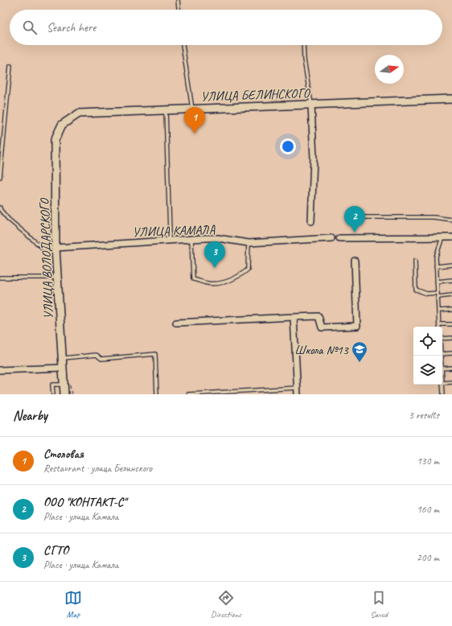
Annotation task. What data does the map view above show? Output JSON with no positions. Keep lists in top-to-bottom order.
{
  "streets": {
    "street": ["УЛИЦА БЕЛИНСКОГО", "УЛИЦА КАМАЛА", "УЛИЦА ВОЛОДАРСКОГО"]
  },
  "crossings": [
    ["УЛИЦА БЕЛИНСКОГО", "УЛИЦА ВОЛОДАРСКОГО"],
    ["УЛИЦА КАМАЛА", "УЛИЦА ВОЛОДАРСКОГО"]
  ],
  "places": {
    "school or university": ["Школа №13"]
  },
  "north": "right",
  "page": {
    "search": "Search here",
    "pins": ["1", "2", "3"],
    "heading": ["Nearby", "3 results"],
    "list": [
      {
        "mark": "1",
        "name": "Столовая",
        "note": "Restaurant · улица Белинского",
        "value": "130 m"
      },
      {
        "mark": "2",
        "name": "ООО \"КОНТАКТ-С\"",
        "note": "Place · улица Камала",
        "value": "160 m"
      },
      {
        "mark": "3",
        "name": "СГТО",
        "note": "Place · улица Камала",
        "value": "200 m"
      }
    ],
    "nav": ["Map", "Directions", "Saved"]
  }
}
